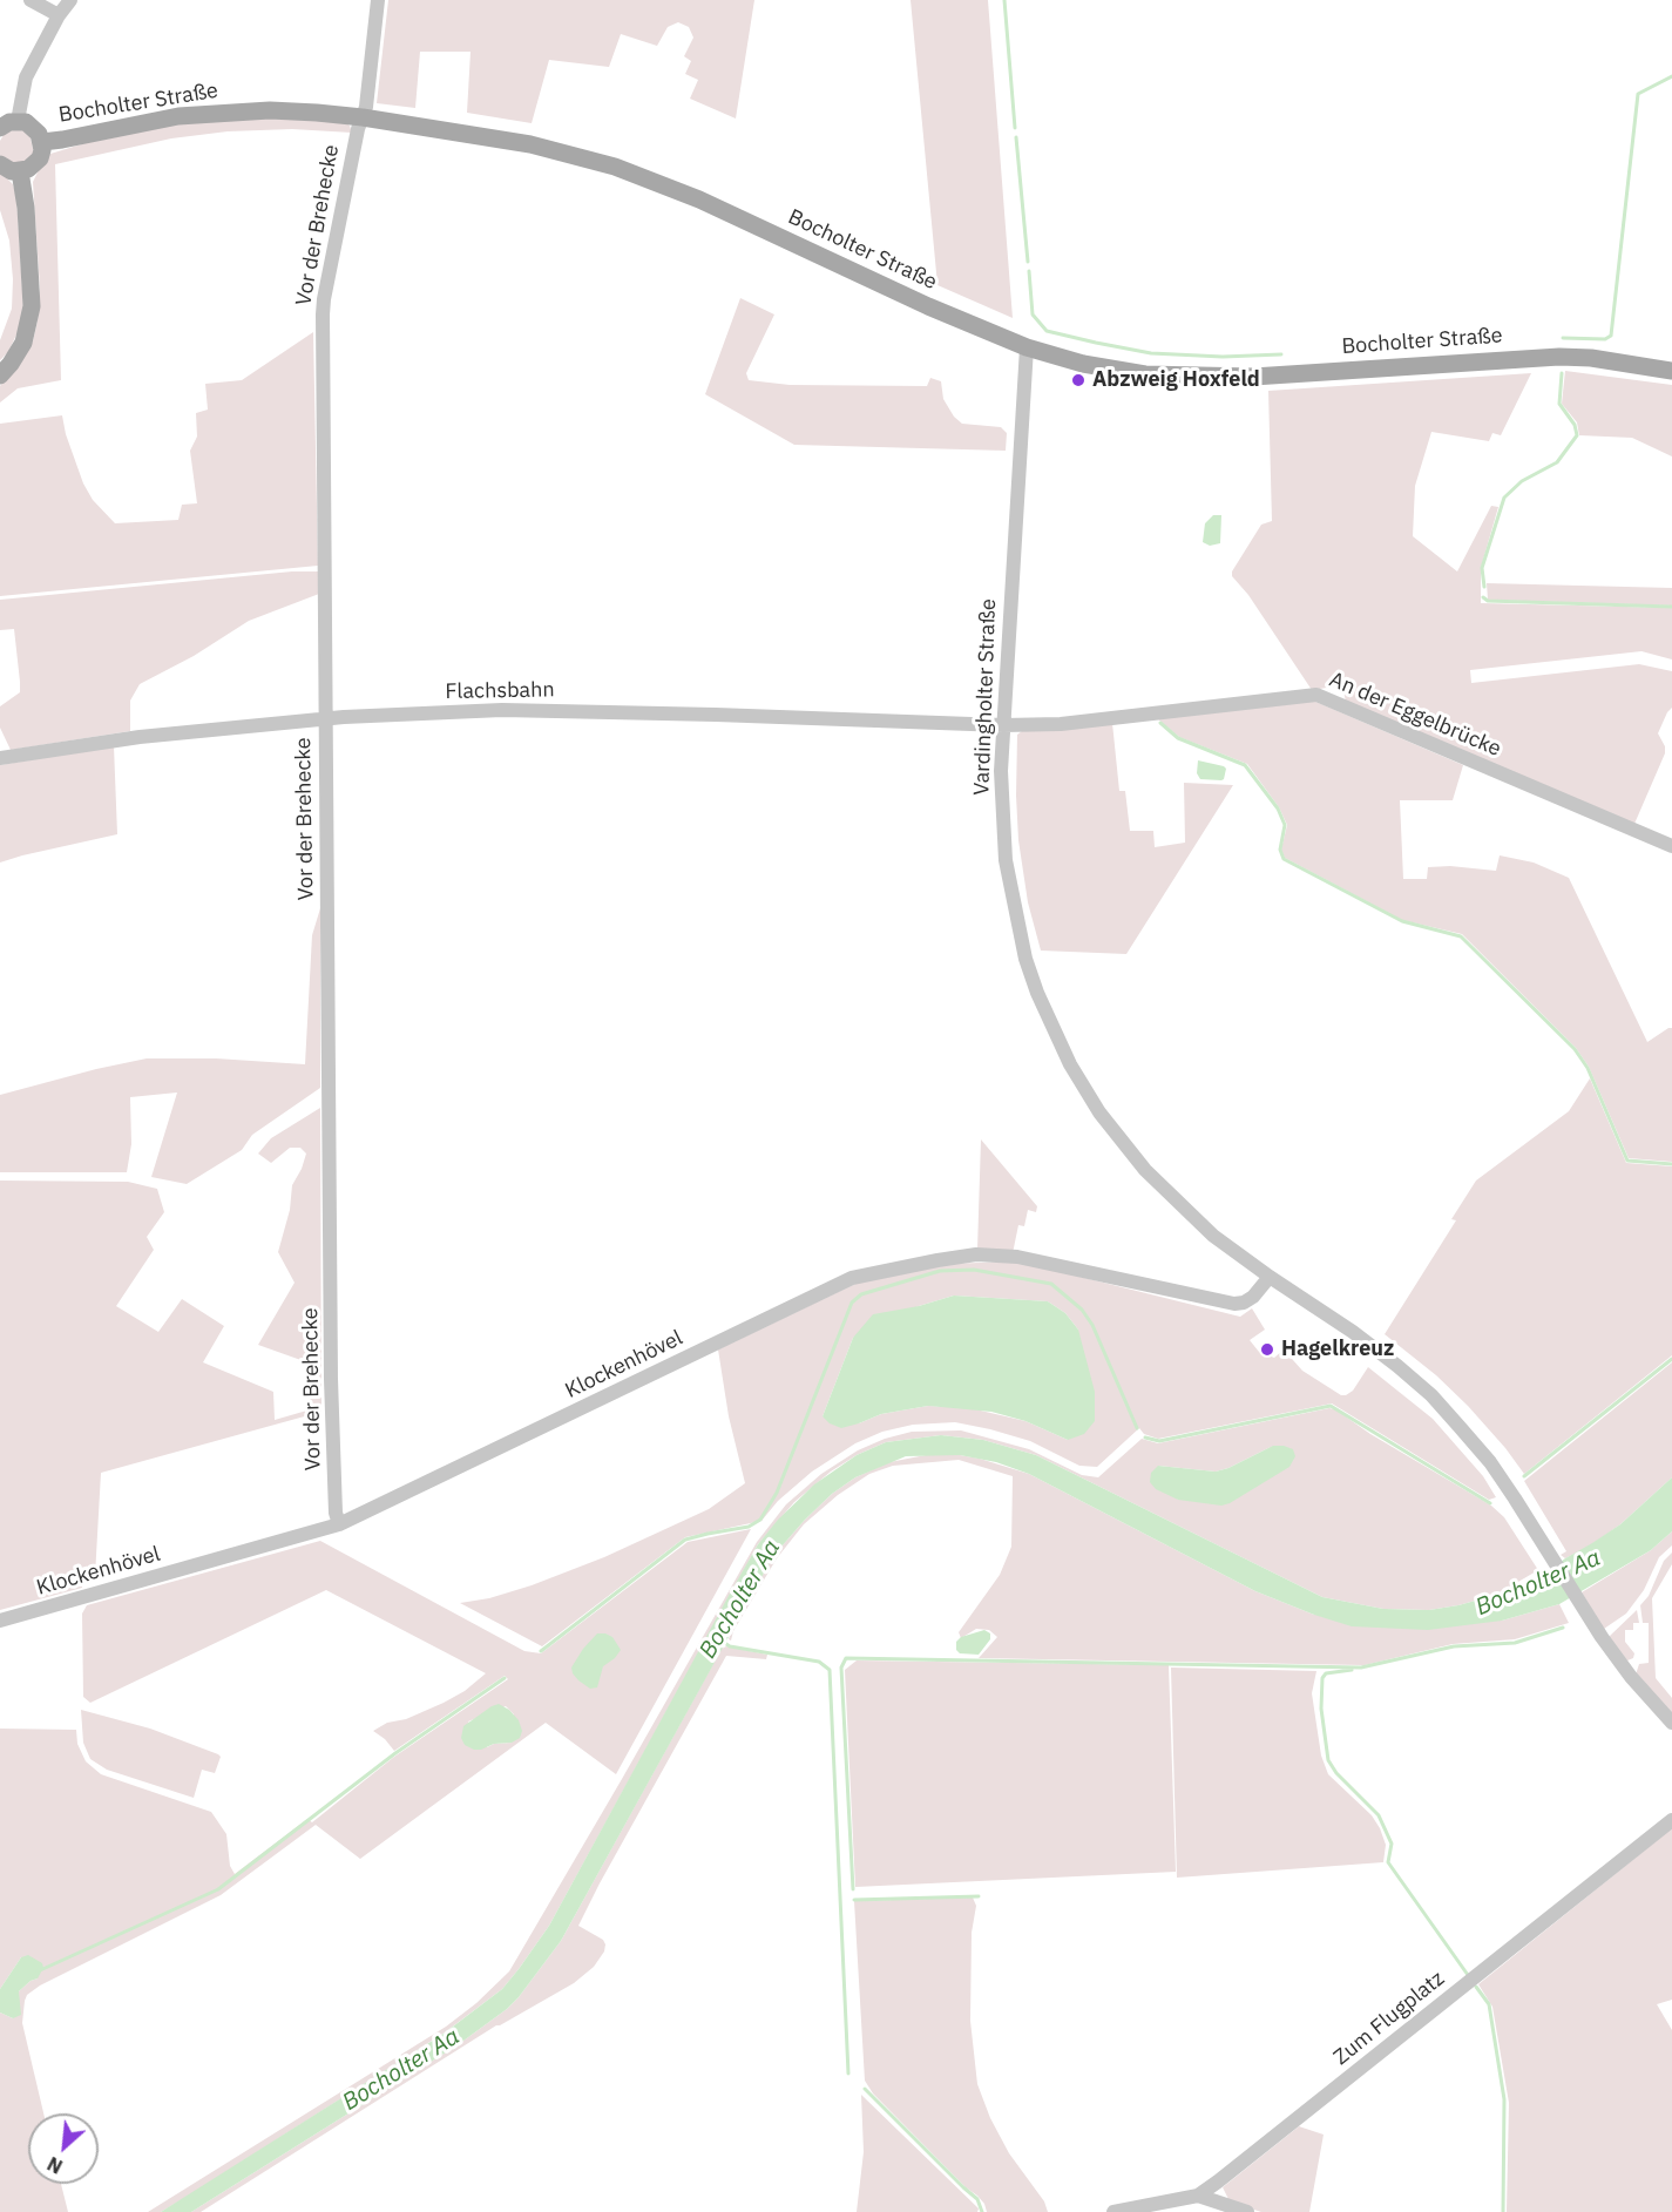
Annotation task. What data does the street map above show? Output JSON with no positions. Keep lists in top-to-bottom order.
{
  "streets": {
    "main road": ["Bocholter Straße"],
    "street": [
      "Vor der Brehecke",
      "Flachsbahn",
      "Vardingholter Straße",
      "An der Eggelbrücke",
      "Klockenhövel",
      "Zum Flugplatz"
    ]
  },
  "crossings": [
    ["Bocholter Straße", "Vor der Brehecke"],
    ["Bocholter Straße", "Vardingholter Straße"],
    ["Vor der Brehecke", "Flachsbahn"],
    ["Vor der Brehecke", "Klockenhövel"],
    ["Flachsbahn", "Vardingholter Straße"],
    ["Flachsbahn", "An der Eggelbrücke"],
    ["Vardingholter Straße", "An der Eggelbrücke"],
    ["Vardingholter Straße", "Klockenhövel"]
  ],
  "water": ["Bocholter Aa"],
  "places": ["Abzweig Hoxfeld", "Hagelkreuz"],
  "north": "bottom left"
}
